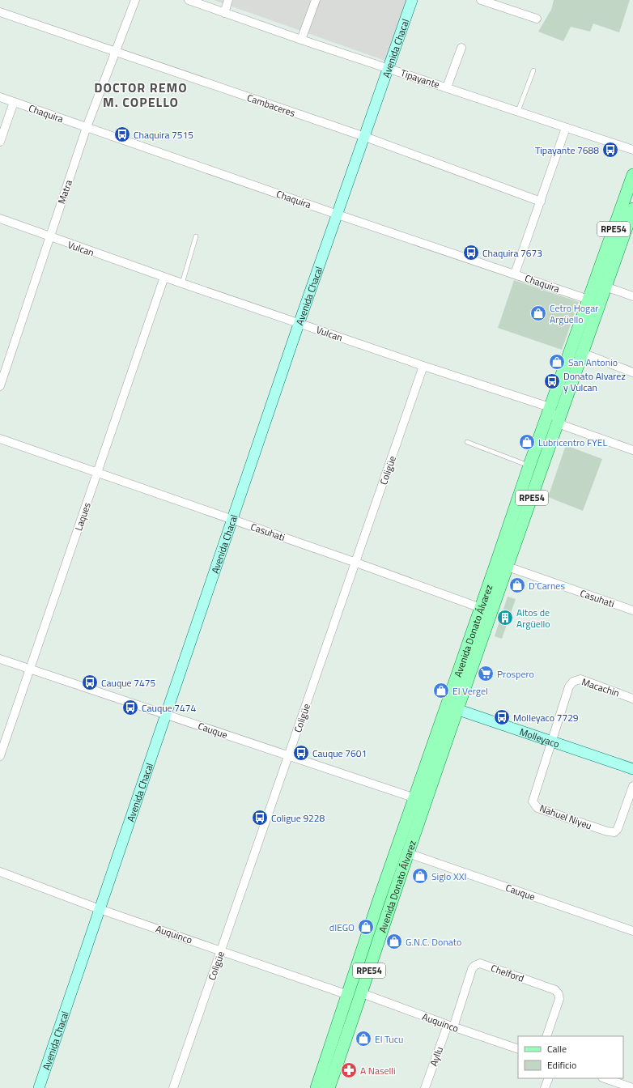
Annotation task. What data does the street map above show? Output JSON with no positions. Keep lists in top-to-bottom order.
{
  "streets": {
    "main road": [
      "Avenida Chacal",
      "RPE54",
      "Avenida Donato Álvarez",
      "Molleyaco"
    ],
    "street": [
      "Tipayante",
      "Cambaceres",
      "Chaquira",
      "Matra",
      "Vulcan",
      "Coligüe",
      "Laques",
      "Casuhati",
      "Macachin",
      "Cauque",
      "Nahuel Niyeu",
      "Auquinco",
      "Chelford",
      "Ayllu"
    ]
  },
  "crossings": [
    ["Avenida Chacal", "Tipayante"],
    ["Avenida Chacal", "Cambaceres"],
    ["Avenida Chacal", "Chaquira"],
    ["Avenida Chacal", "Vulcan"],
    ["Avenida Chacal", "Casuhati"],
    ["Avenida Chacal", "Cauque"],
    ["Avenida Chacal", "Auquinco"],
    ["Cambaceres", "Matra"],
    ["Chaquira", "Matra"],
    ["Chaquira", "Avenida Donato Álvarez"],
    ["Matra", "Vulcan"],
    ["Vulcan", "Coligüe"],
    ["Vulcan", "Laques"],
    ["Vulcan", "Avenida Donato Álvarez"],
    ["Coligüe", "Casuhati"],
    ["Coligüe", "Cauque"],
    ["Coligüe", "Auquinco"],
    ["Laques", "Casuhati"],
    ["Laques", "Cauque"],
    ["Casuhati", "Avenida Donato Álvarez"],
    ["Avenida Donato Álvarez", "Cauque"],
    ["Avenida Donato Álvarez", "Molleyaco"],
    ["Avenida Donato Álvarez", "Auquinco"],
    ["Macachin", "Molleyaco"],
    ["Macachin", "Nahuel Niyeu"],
    ["Molleyaco", "Nahuel Niyeu"],
    ["Auquinco", "Chelford"],
    ["Auquinco", "Ayllu"],
    ["Chelford", "Ayllu"]
  ],
  "districts": ["DOCTOR REMO M. COPELLO"],
  "places": {
    "bus stop": [
      "Chaquira 7515",
      "Tipayante 7688",
      "Chaquira 7673",
      "Donato Alvarez y Vulcan",
      "Cauque 7475",
      "Cauque 7474",
      "Molleyaco 7729",
      "Cauque 7601",
      "Coligue 9228"
    ],
    "shop": [
      "Cetro Hogar Argüello",
      "San Antonio",
      "Lubricentro FYEL",
      "D'Carnes",
      "El Vergel",
      "Siglo XXI",
      "dIEGO",
      "G.N.C. Donato",
      "El Tucu"
    ],
    "building": ["Altos de Argüello"],
    "supermarket": ["Prospero"],
    "pharmacy": ["A Naselli"]
  },
  "legend": ["Calle", "Edificio"]
}
